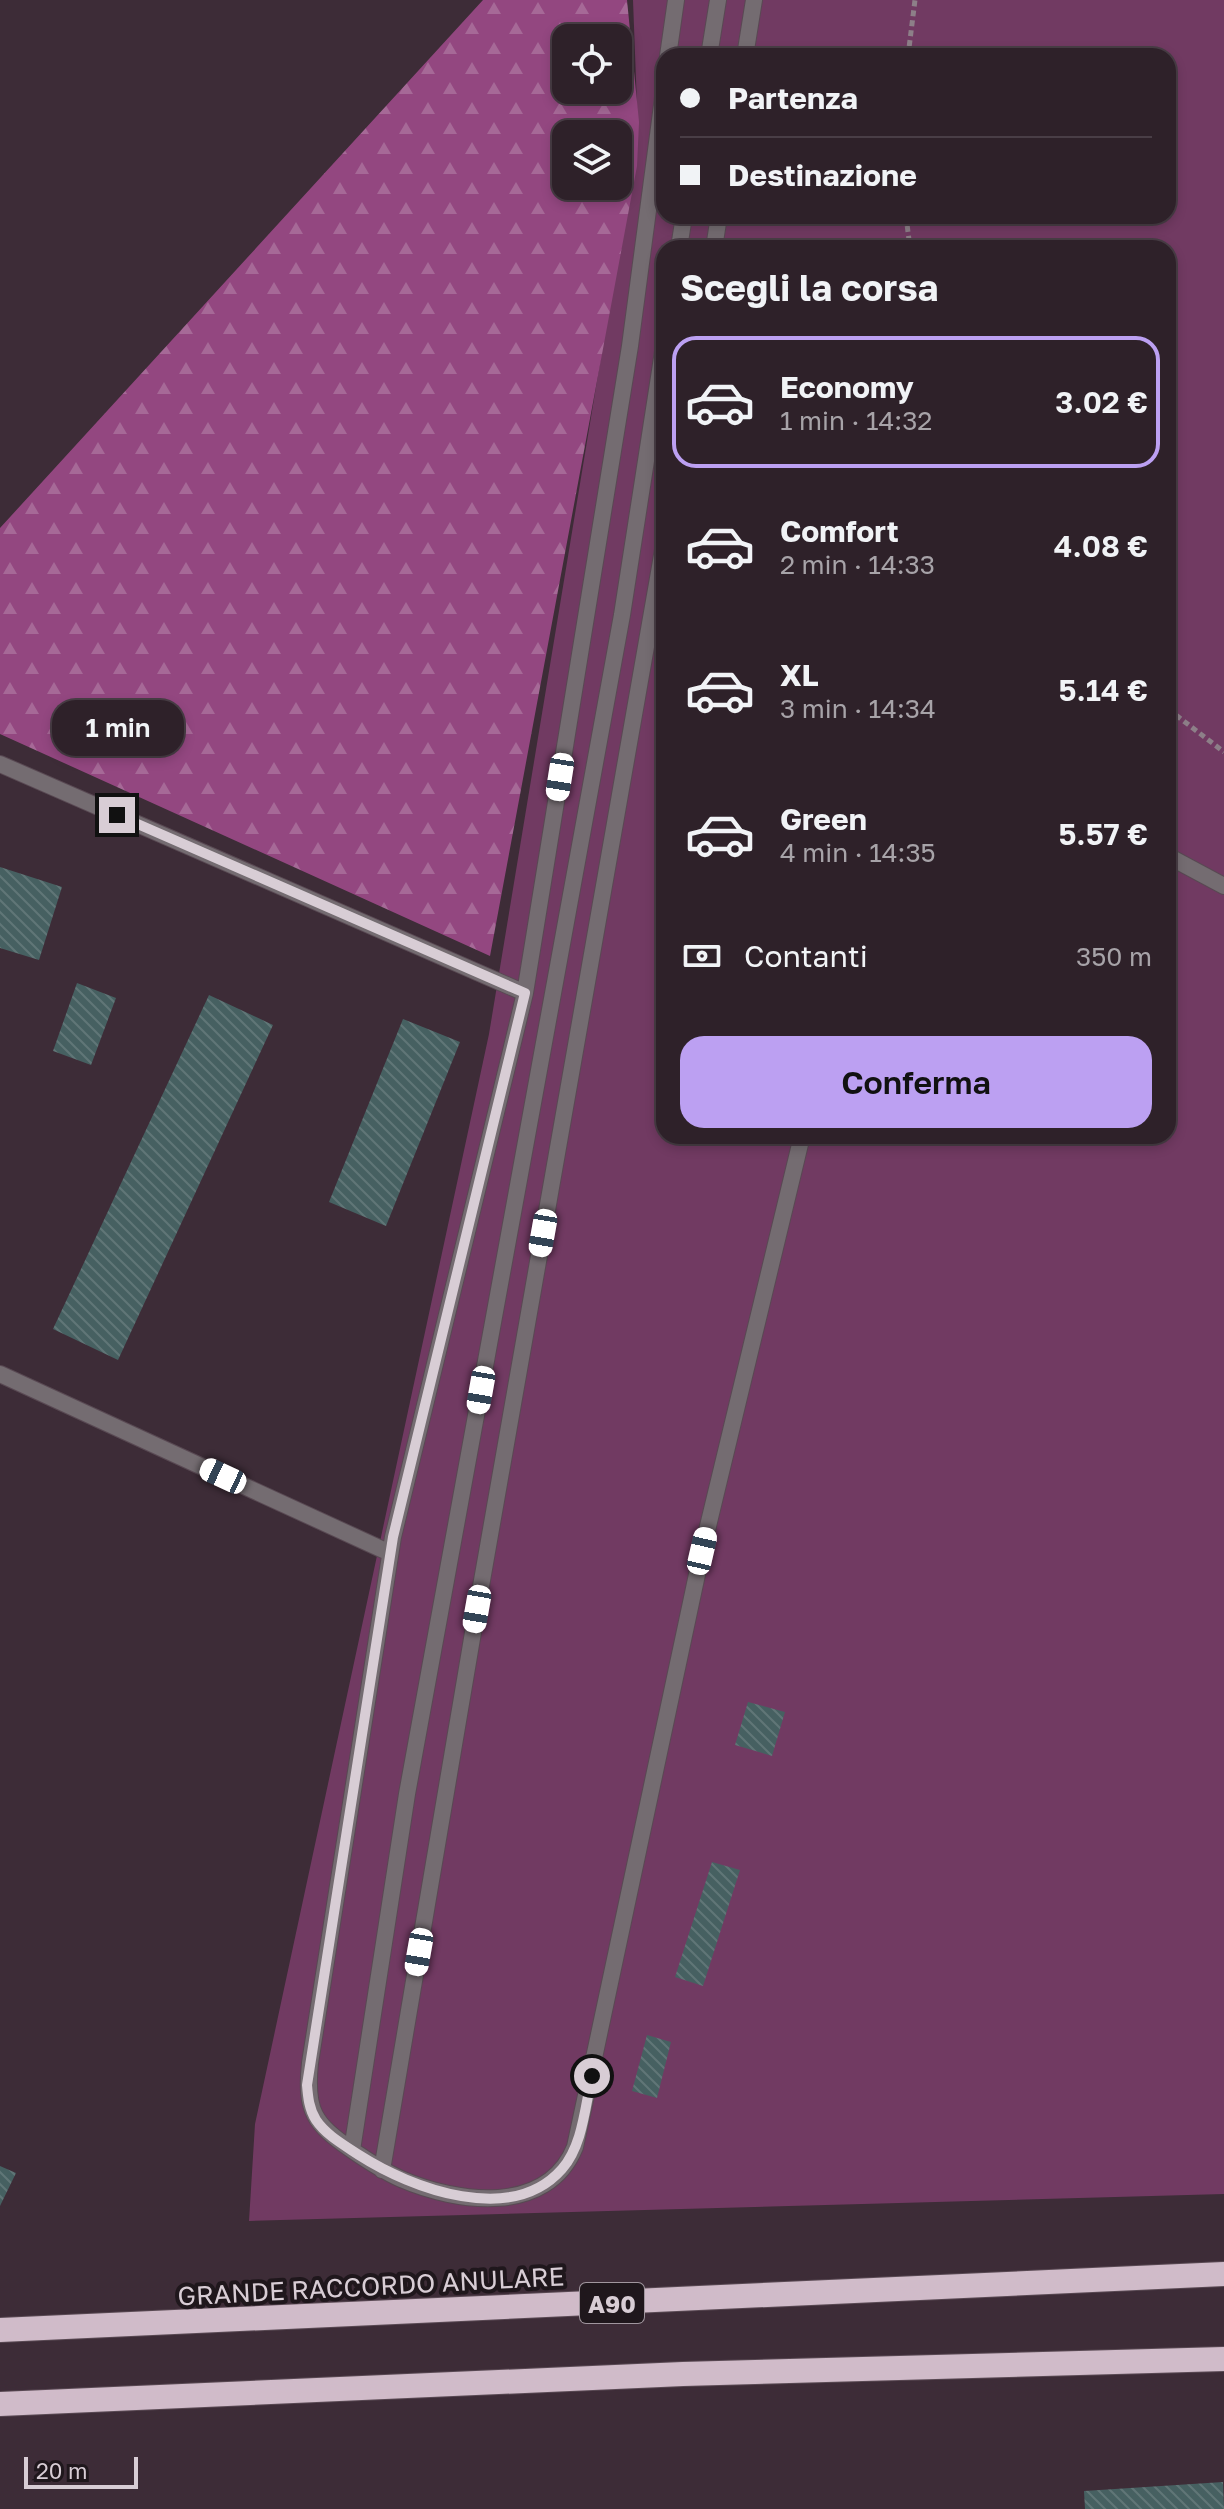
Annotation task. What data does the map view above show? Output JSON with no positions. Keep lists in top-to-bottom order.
{
  "streets": {
    "highway": ["GRANDE RACCORDO ANULARE", "A90"]
  },
  "scale_bar": "20 m",
  "page": {
    "banner": ["Partenza", "Destinazione"],
    "heading": "Scegli la corsa",
    "list": [
      {
        "name": "Economy",
        "note": "1 min · 14:32",
        "value": "3.02 €"
      },
      {
        "name": "Comfort",
        "note": "2 min · 14:33",
        "value": "4.08 €"
      },
      {
        "name": "XL",
        "note": "3 min · 14:34",
        "value": "5.14 €"
      },
      {
        "name": "Green",
        "note": "4 min · 14:35",
        "value": "5.57 €"
      }
    ],
    "bubble": "1 min",
    "pay": ["Contanti", "350 m"],
    "buttons": "Conferma",
    "scale": "20 m"
  }
}
